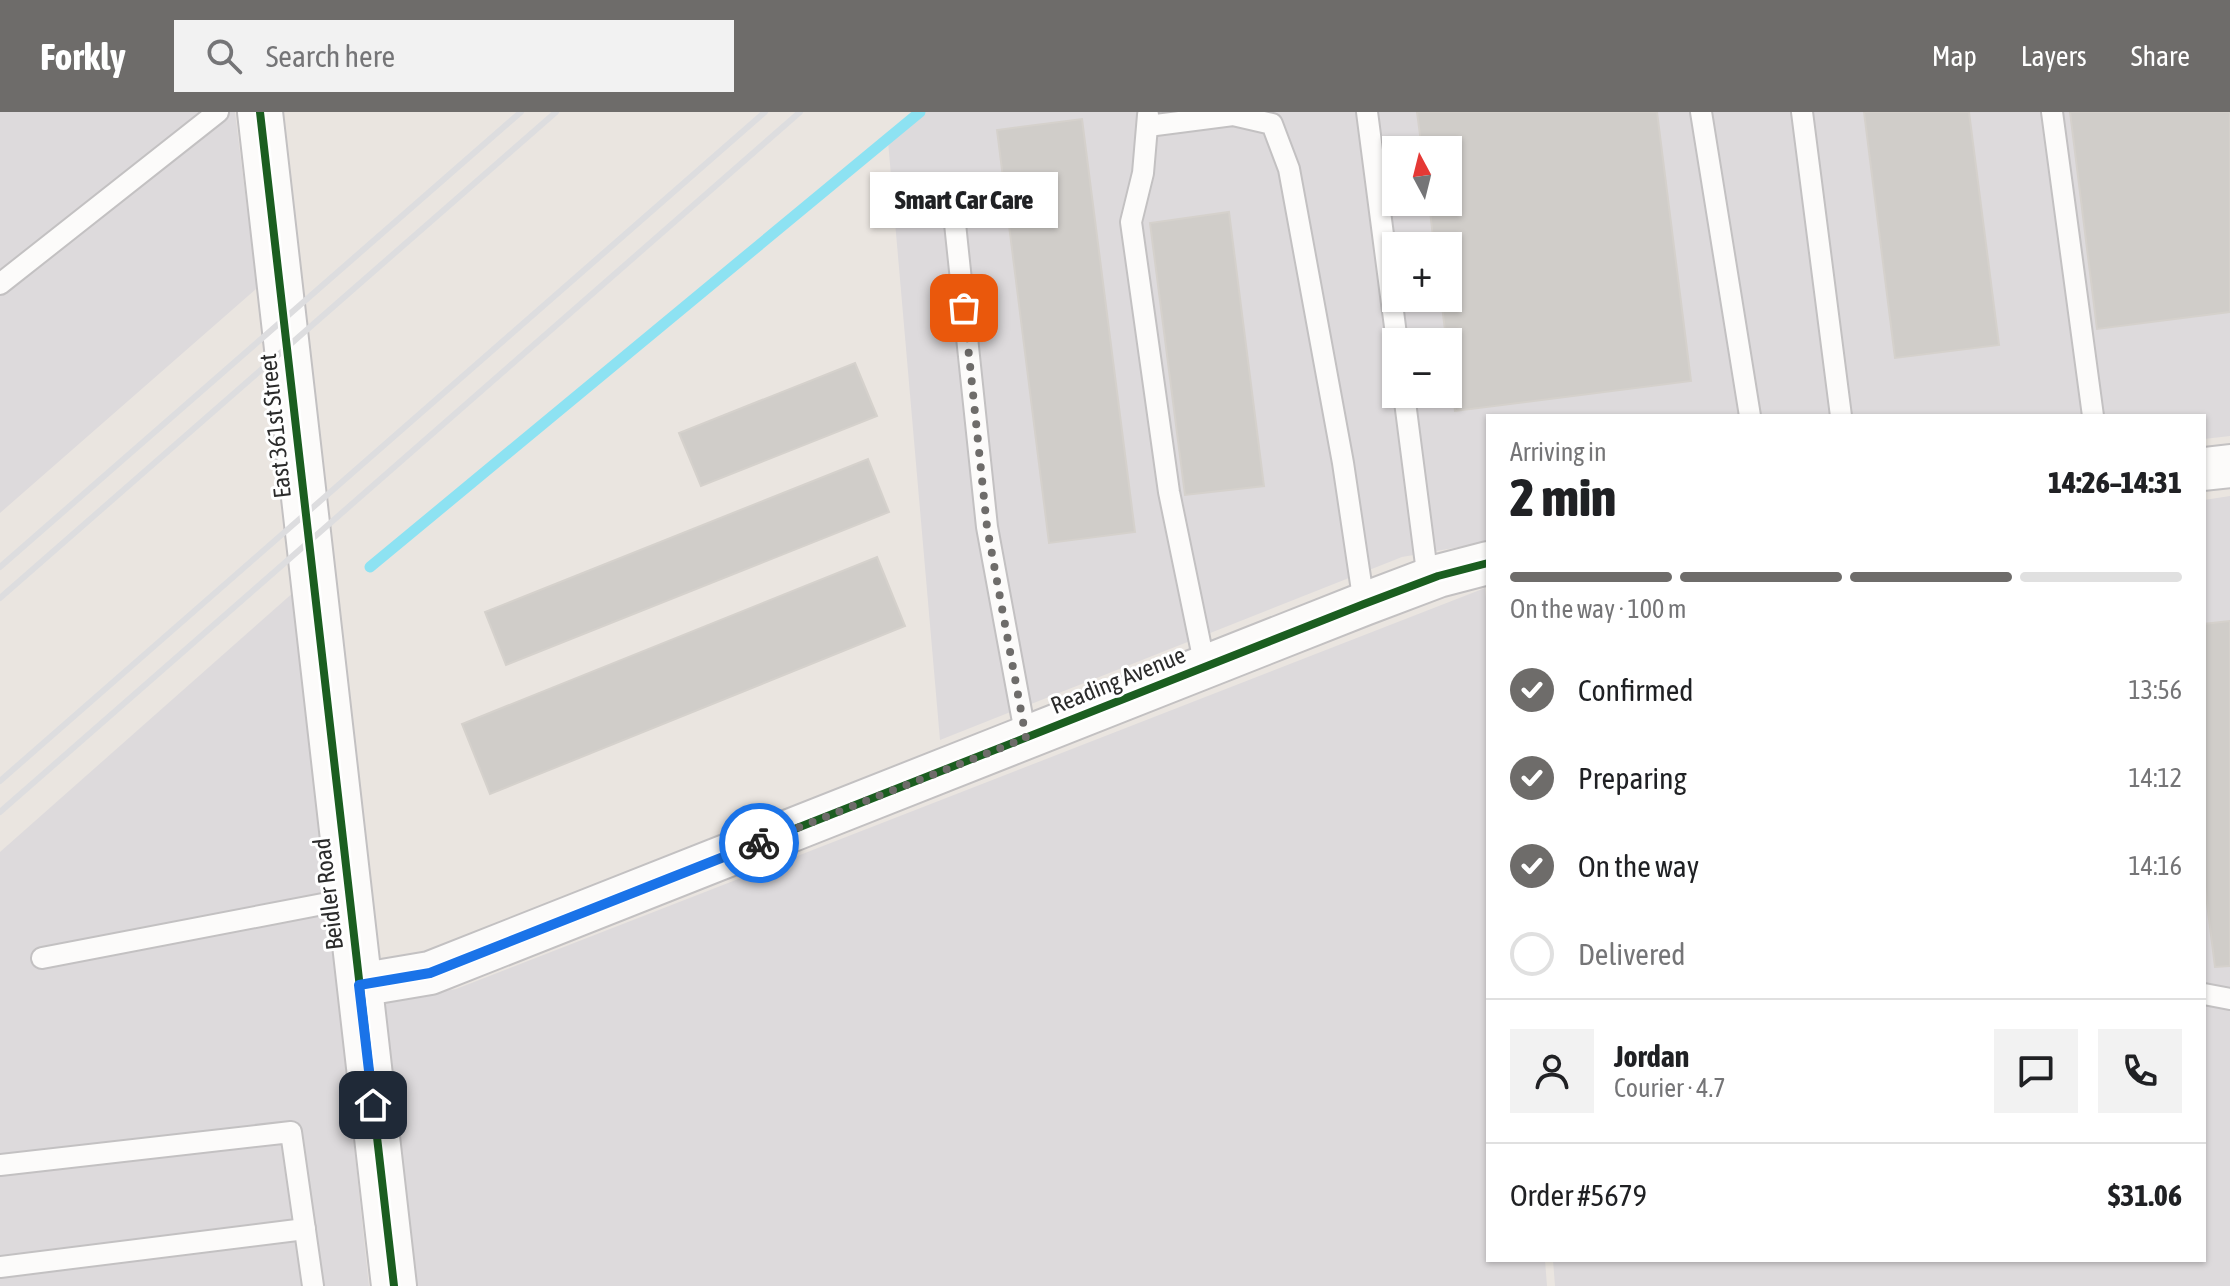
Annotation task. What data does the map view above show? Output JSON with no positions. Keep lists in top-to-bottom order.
{
  "streets": {
    "street": ["East 361st Street", "Reading Avenue", "Beidler Road"]
  },
  "crossings": [
    ["East 361st Street", "Beidler Road"],
    ["Reading Avenue", "Beidler Road"]
  ],
  "places": ["Smart Car Care"],
  "north": "top",
  "page": {
    "header": "Forkly",
    "search": "Search here",
    "nav": ["Map", "Layers", "Share"],
    "map_buttons": ["+", "−"],
    "bubble": "Smart Car Care",
    "heading": ["2 min", "Arriving in", "14:26–14:31"],
    "panel": [
      "Jordan",
      "Courier · 4.7",
      "Order #5679",
      "$31.06"
    ],
    "bar": "On the way · 100 m",
    "list": [
      ["Confirmed", "13:56"],
      ["Preparing", "14:12"],
      ["On the way", "14:16"],
      "Delivered"
    ]
  }
}
